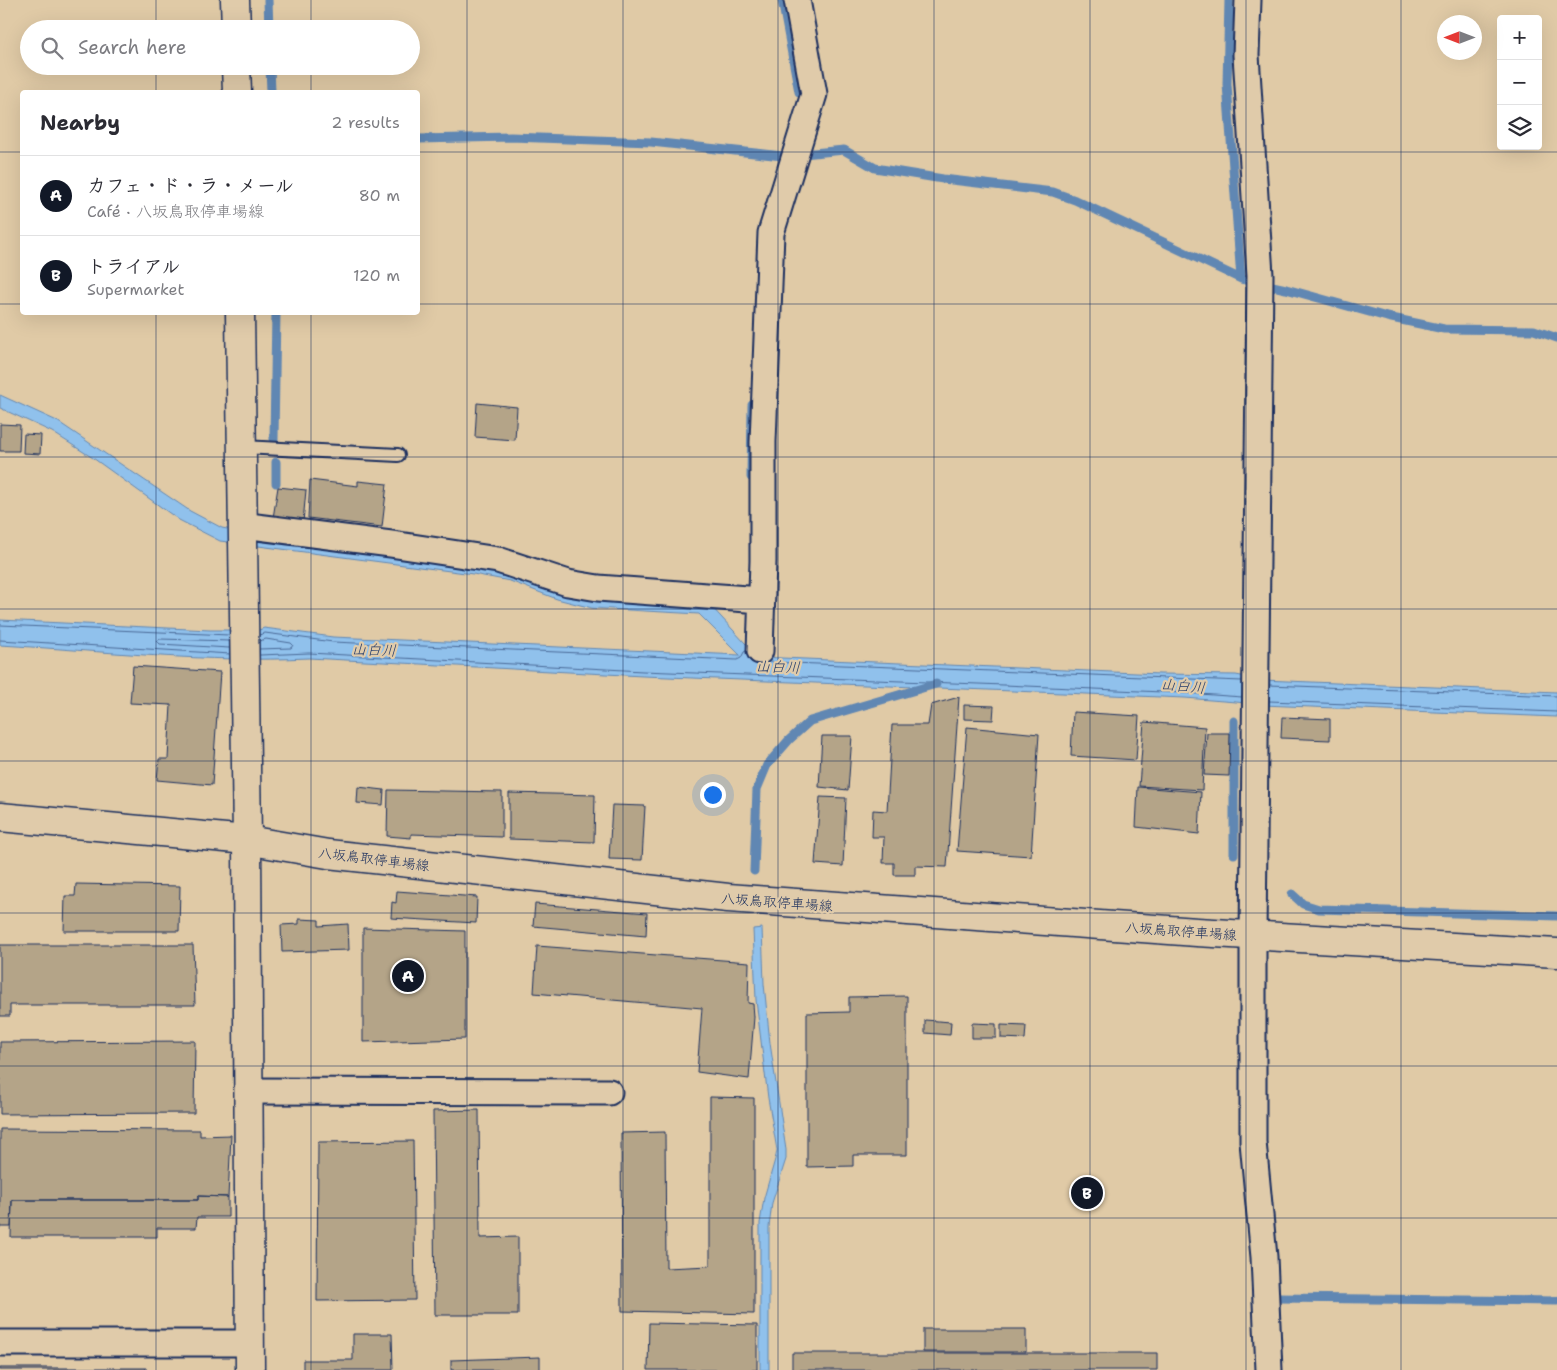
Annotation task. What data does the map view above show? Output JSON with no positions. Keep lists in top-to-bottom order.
{
  "streets": {
    "main road": ["八坂鳥取停車場線"]
  },
  "water": ["山白川"],
  "north": "left",
  "page": {
    "map_buttons": ["+", "−"],
    "search": "Search here",
    "heading": ["Nearby", "2 results"],
    "list": [
      {
        "mark": "A",
        "name": "カフェ・ド・ラ・メール",
        "note": "Café · 八坂鳥取停車場線",
        "value": "80 m"
      },
      {
        "mark": "B",
        "name": "トライアル",
        "note": "Supermarket",
        "value": "120 m"
      }
    ],
    "pins": ["A", "B"]
  }
}
